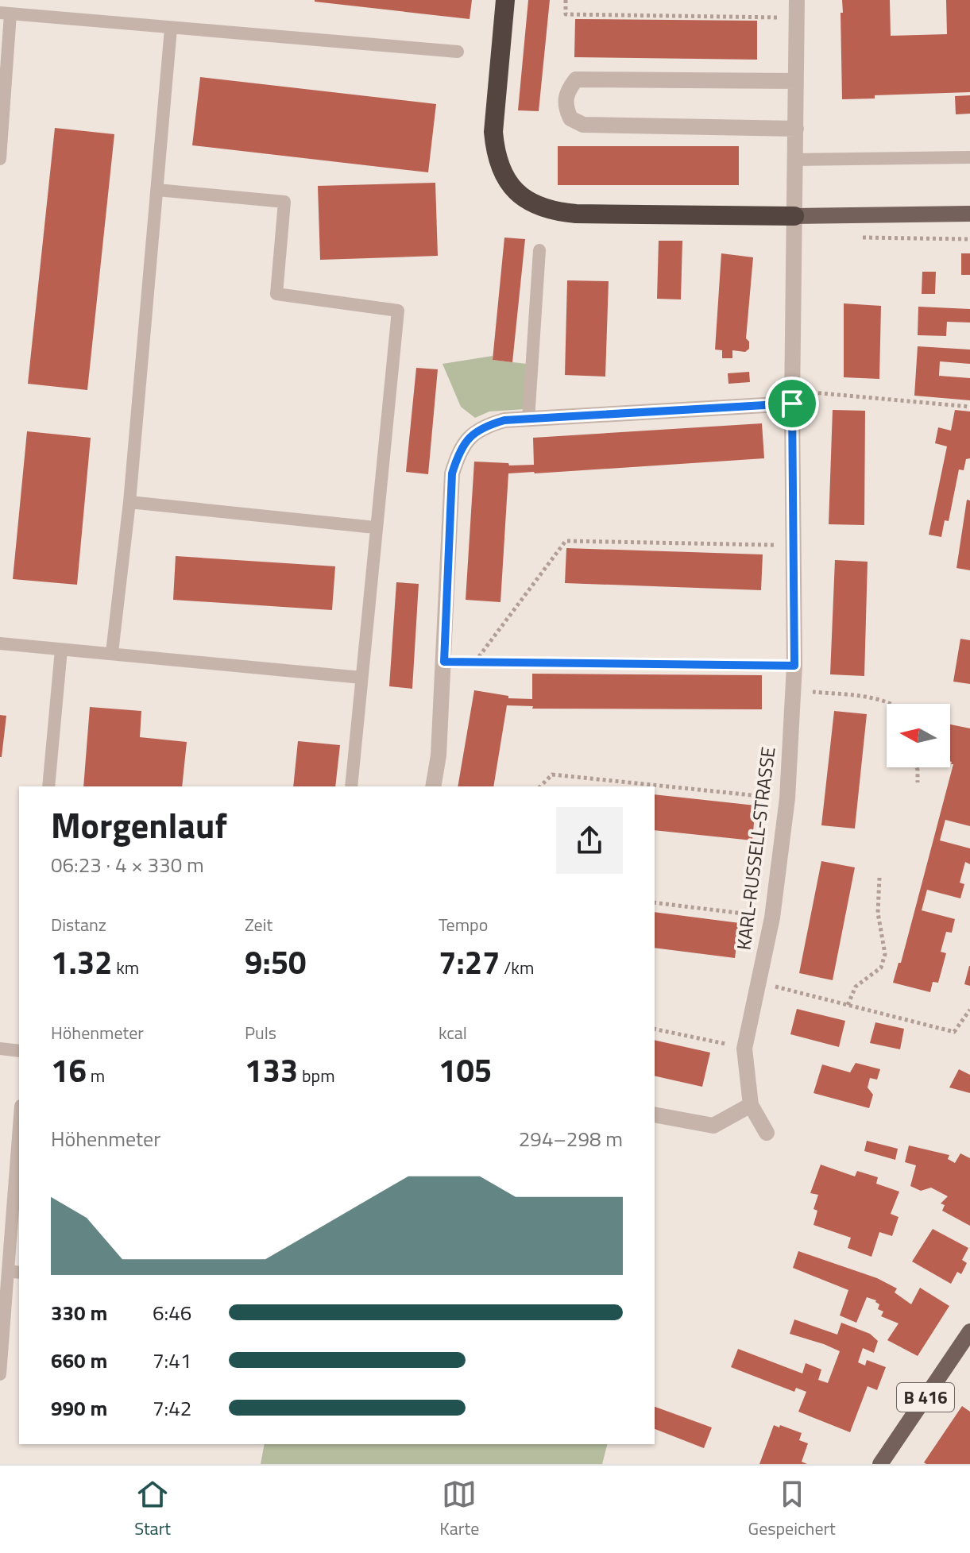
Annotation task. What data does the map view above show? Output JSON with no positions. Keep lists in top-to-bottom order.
{
  "streets": {
    "main road": ["B 416"],
    "street": ["KARL-RUSSELL-STRASSE"]
  },
  "north": "left",
  "page": {
    "heading": ["Morgenlauf", "06:23 · 4 × 330 m"],
    "stats": [
      ["Distanz", "1.32 km"],
      ["Zeit", "9:50"],
      ["Tempo", "7:27 /km"],
      ["Höhenmeter", "16 m"],
      ["Puls", "133 bpm"],
      ["kcal", "105"]
    ],
    "chart": ["Höhenmeter", "294–298 m"],
    "list": [
      {
        "name": "330 m",
        "note": "6:46"
      },
      {
        "name": "660 m",
        "note": "7:41"
      },
      {
        "name": "990 m",
        "note": "7:42"
      }
    ],
    "tabs": ["Start", "Karte", "Gespeichert"]
  }
}
